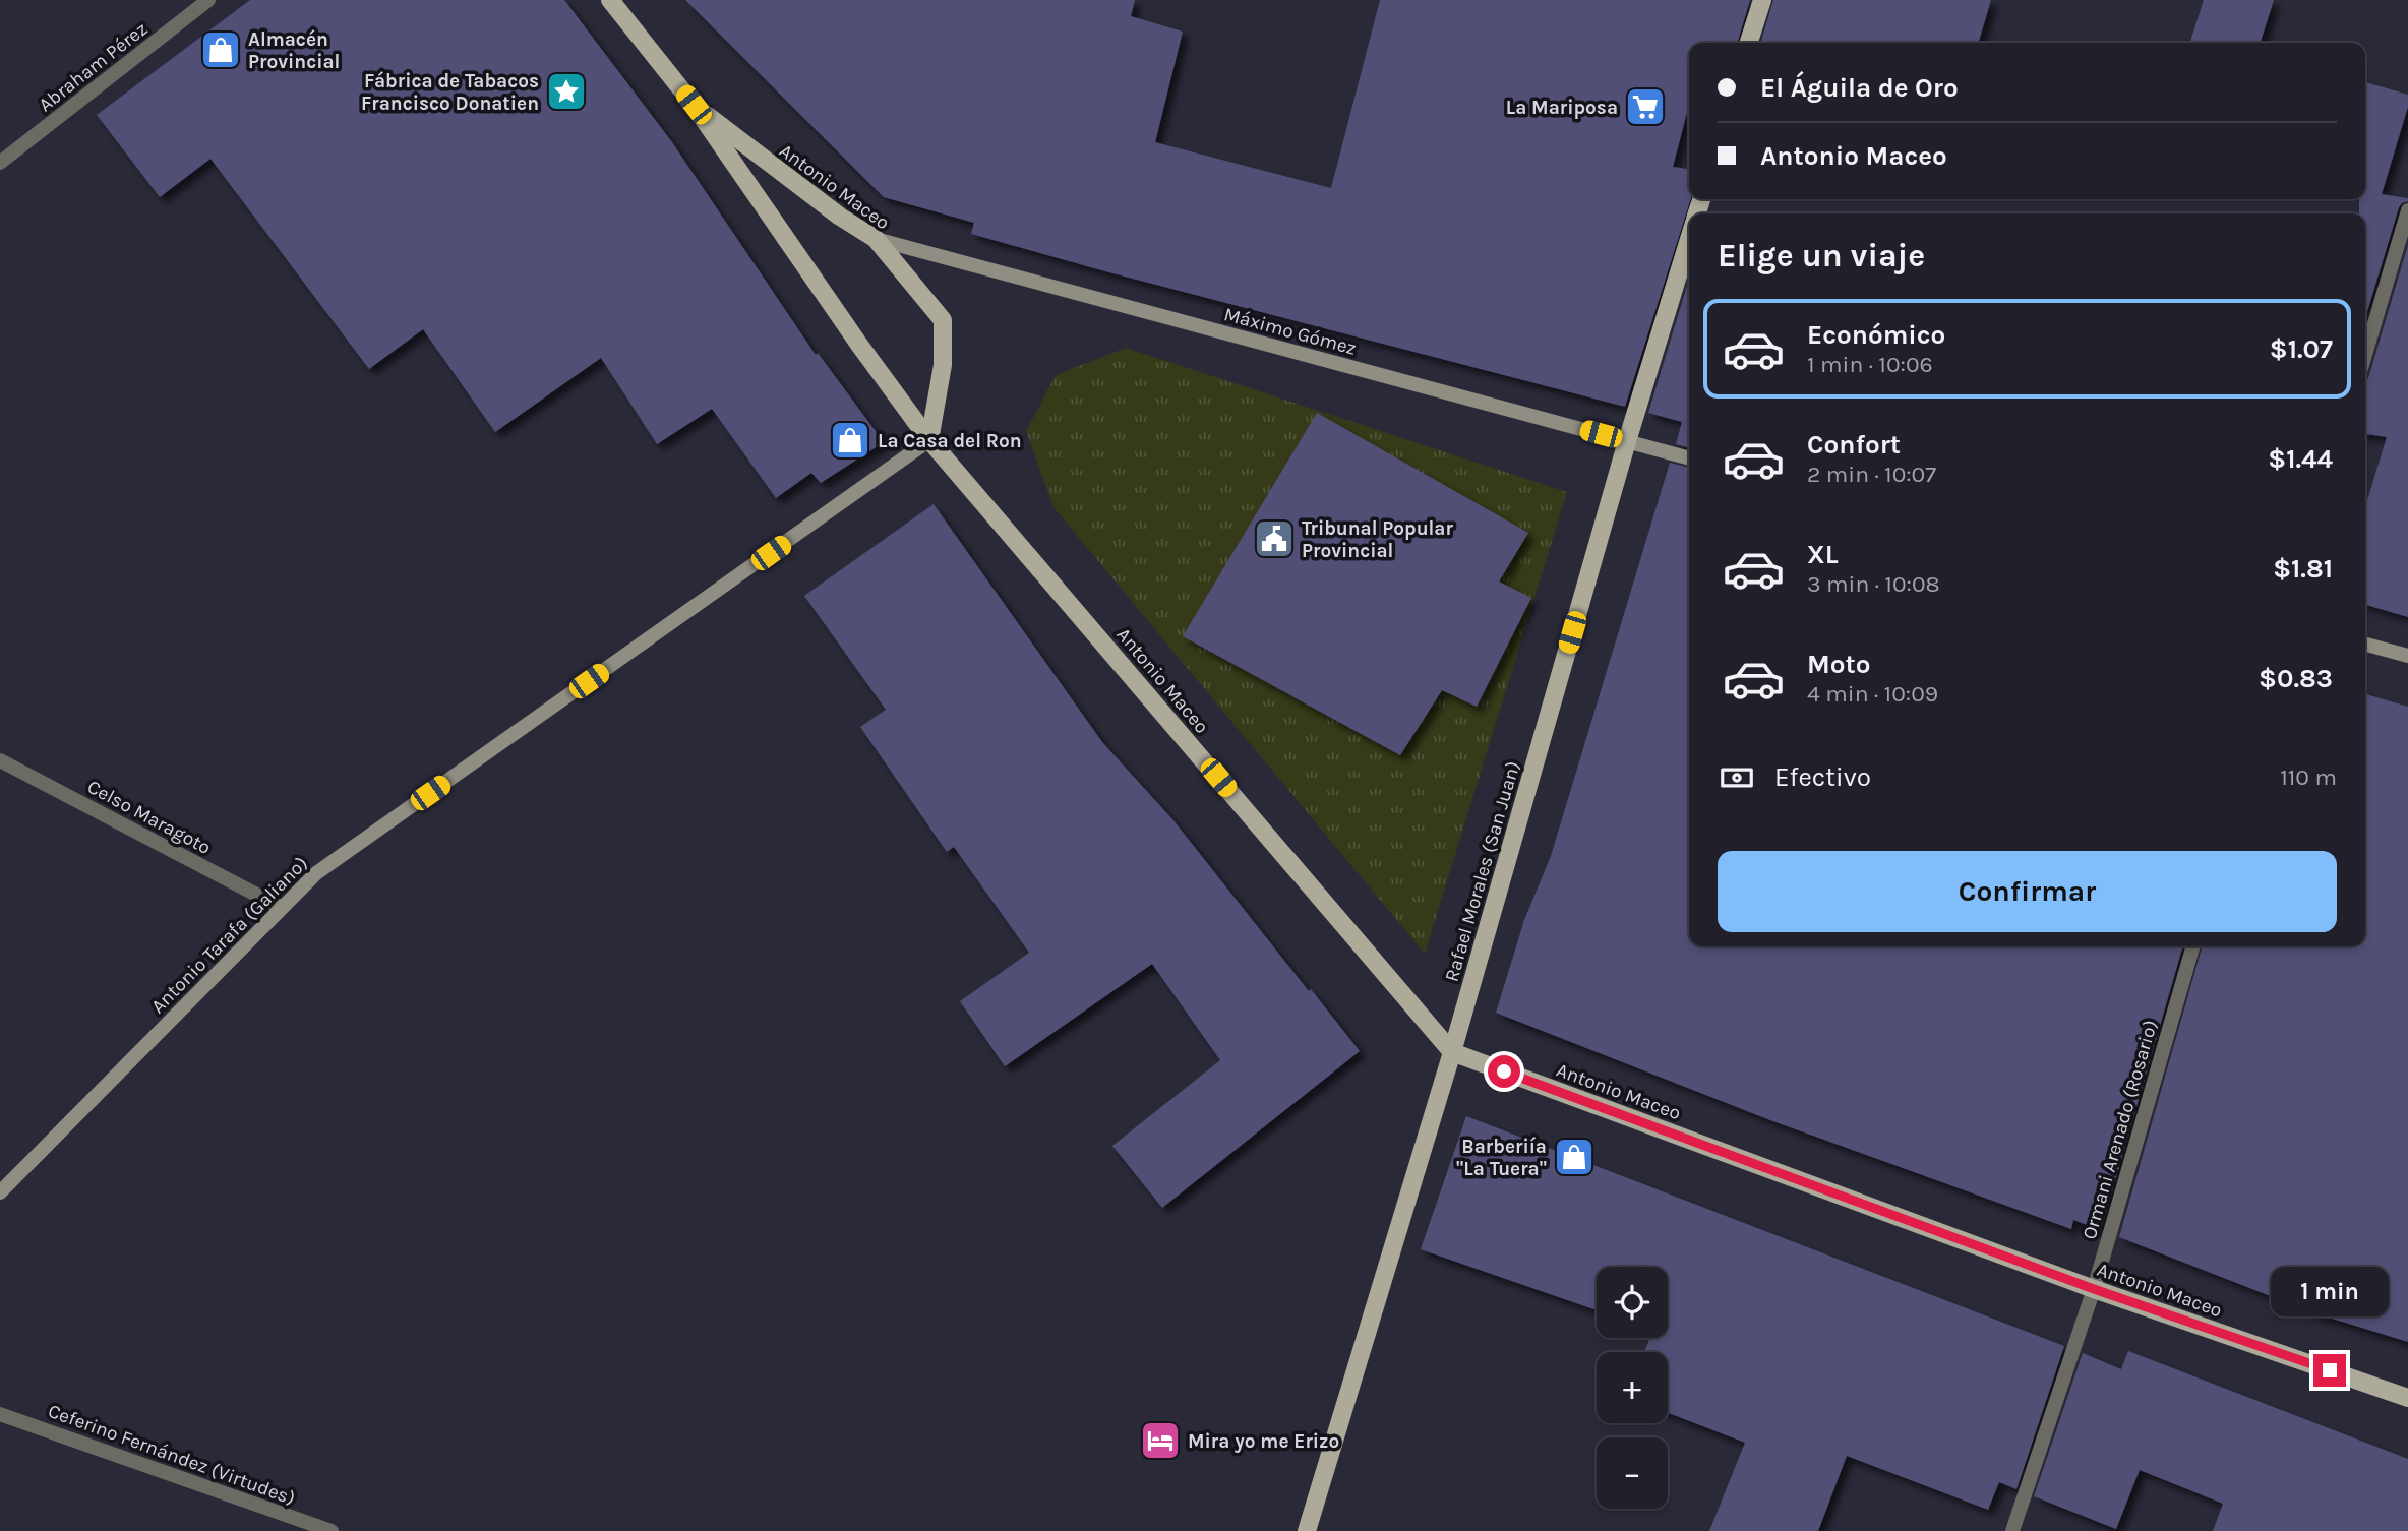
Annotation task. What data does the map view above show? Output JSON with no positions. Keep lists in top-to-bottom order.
{
  "streets": {
    "main road": [
      "Antonio Maceo",
      "Máximo Gómez",
      "Rafael Morales (San Juan)",
      "Antonio Tarafa (Galiano)"
    ],
    "street": [
      "Abraham Pérez",
      "Celso Maragoto",
      "Ormani Arenado (Rosario)",
      "Ceferino Fernández (Virtudes)"
    ]
  },
  "crossings": [
    ["Antonio Maceo", "Máximo Gómez"],
    ["Antonio Maceo", "Rafael Morales (San Juan)"],
    ["Antonio Maceo", "Antonio Tarafa (Galiano)"],
    ["Antonio Maceo", "Ormani Arenado (Rosario)"],
    ["Máximo Gómez", "Rafael Morales (San Juan)"],
    ["Celso Maragoto", "Antonio Tarafa (Galiano)"]
  ],
  "places": {
    "shop": ["Almacén Provincial", "La Casa del Ron", "Barberiía \"La Tuera\""],
    "place": ["Fábrica de Tabacos Francisco Donatien"],
    "supermarket": ["La Mariposa"],
    "public building": ["Tribunal Popular Provincial"],
    "hotel": ["Mira yo me Erizo"]
  },
  "page": {
    "banner": ["El Águila de Oro", "Antonio Maceo"],
    "heading": "Elige un viaje",
    "list": [
      {
        "name": "Económico",
        "note": "1 min · 10:06",
        "value": "$1.07"
      },
      {
        "name": "Confort",
        "note": "2 min · 10:07",
        "value": "$1.44"
      },
      {
        "name": "XL",
        "note": "3 min · 10:08",
        "value": "$1.81"
      },
      {
        "name": "Moto",
        "note": "4 min · 10:09",
        "value": "$0.83"
      }
    ],
    "pay": ["Efectivo", "110 m"],
    "buttons": "Confirmar",
    "map_buttons": ["+", "−"],
    "bubble": "1 min"
  }
}
